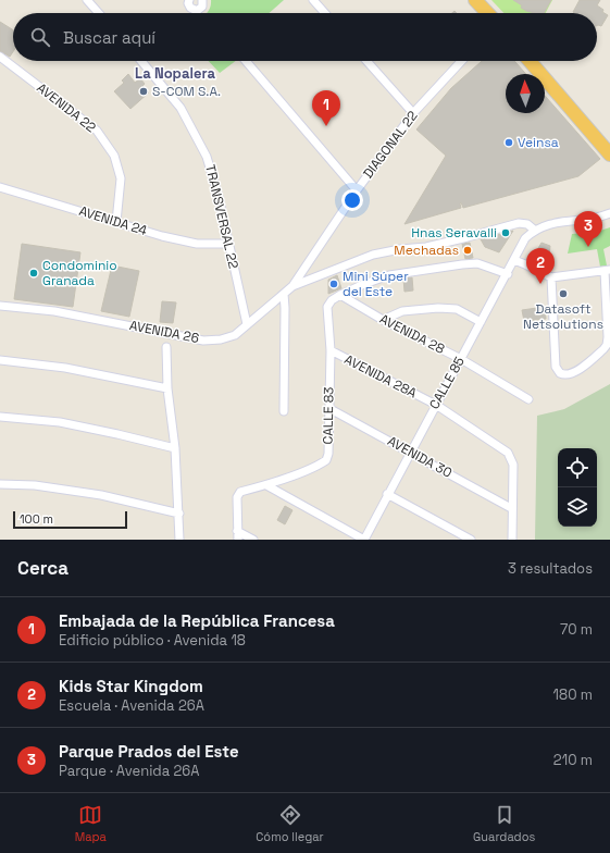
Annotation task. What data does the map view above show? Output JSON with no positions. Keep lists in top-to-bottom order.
{
  "streets": {
    "street": [
      "AVENIDA 22",
      "DIAGONAL 22",
      "TRANSVERSAL 22",
      "AVENIDA 24",
      "AVENIDA 26",
      "AVENIDA 28",
      "AVENIDA 28A",
      "CALLE 85",
      "CALLE 83",
      "AVENIDA 30"
    ]
  },
  "crossings": [
    ["AVENIDA 22", "AVENIDA 24"],
    ["DIAGONAL 22", "AVENIDA 26"],
    ["TRANSVERSAL 22", "AVENIDA 24"],
    ["TRANSVERSAL 22", "AVENIDA 26"],
    ["AVENIDA 26", "CALLE 85"],
    ["AVENIDA 28", "CALLE 85"],
    ["AVENIDA 28", "CALLE 83"],
    ["AVENIDA 28A", "CALLE 85"],
    ["AVENIDA 28A", "CALLE 83"],
    ["AVENIDA 28A", "AVENIDA 30"],
    ["CALLE 85", "AVENIDA 30"],
    ["CALLE 83", "AVENIDA 30"]
  ],
  "districts": ["La Nopalera"],
  "places": [
    "S-COM S.A.",
    "Veinsa",
    "Hnas Seravalli",
    "Mechadas",
    "Condominio Granada",
    "Mini Súper del Este",
    "Datasoft Netsolutions"
  ],
  "scale_bar": "100 m",
  "north": "top",
  "page": {
    "search": "Buscar aquí",
    "pins": ["1", "3", "2"],
    "scale": "100 m",
    "heading": ["Cerca", "3 resultados"],
    "list": [
      {
        "mark": "1",
        "name": "Embajada de la República Francesa",
        "note": "Edificio público · Avenida 18",
        "value": "70 m"
      },
      {
        "mark": "2",
        "name": "Kids Star Kingdom",
        "note": "Escuela · Avenida 26A",
        "value": "180 m"
      },
      {
        "mark": "3",
        "name": "Parque Prados del Este",
        "note": "Parque · Avenida 26A",
        "value": "210 m"
      }
    ],
    "nav": ["Mapa", "Cómo llegar", "Guardados"]
  }
}
